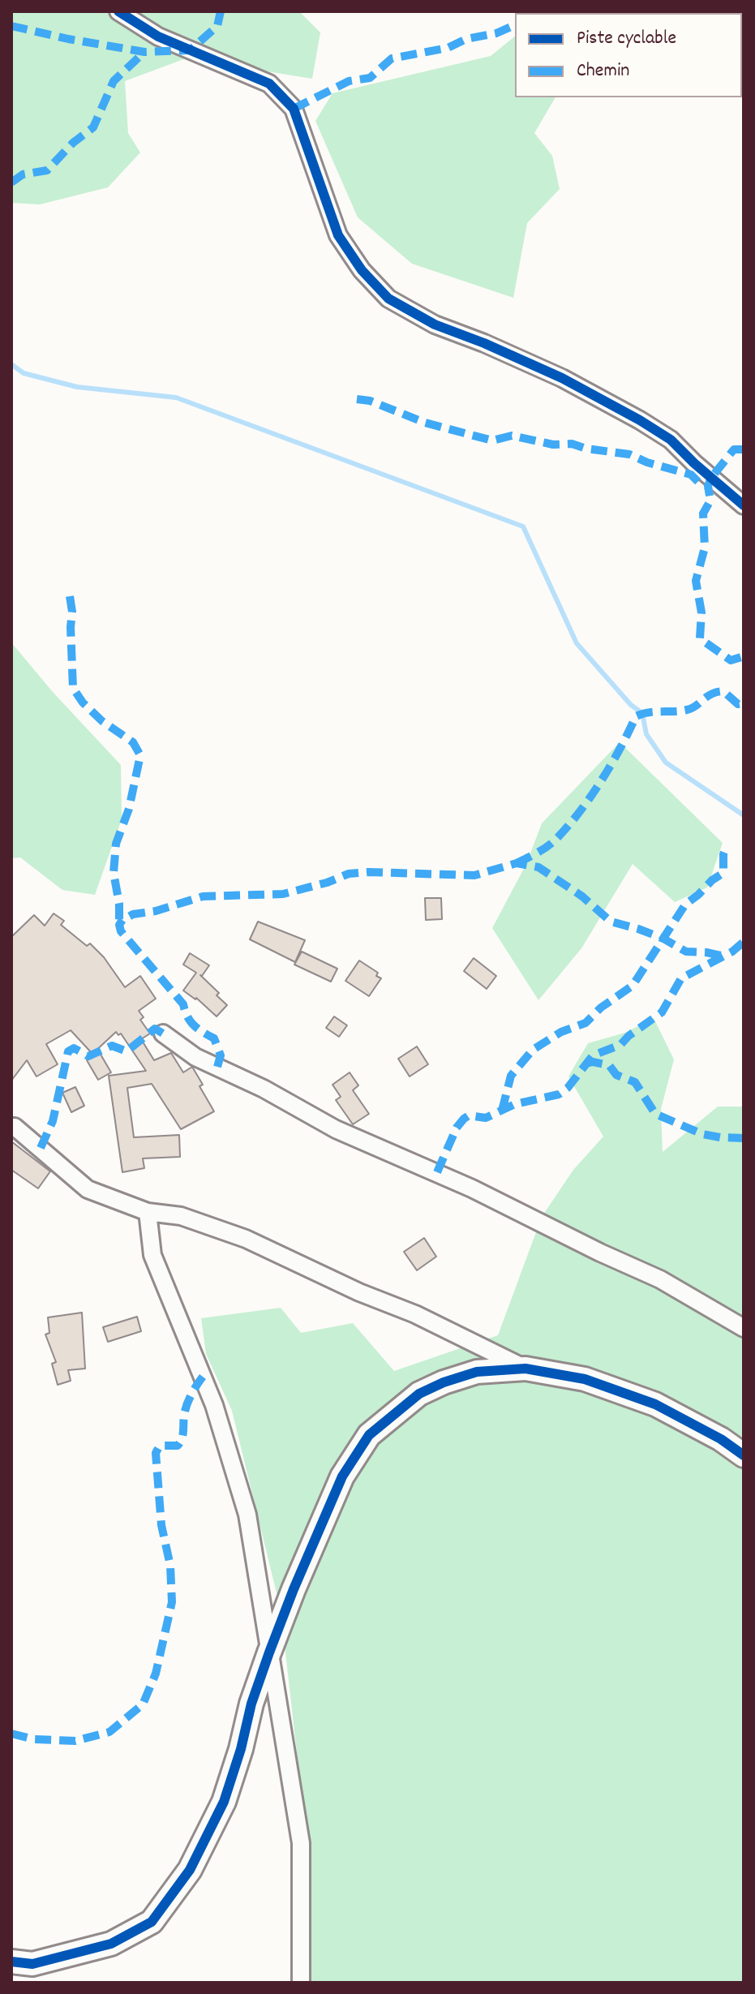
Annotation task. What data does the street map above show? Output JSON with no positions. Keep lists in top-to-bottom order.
{
  "legend": ["Piste cyclable", "Chemin"]
}
